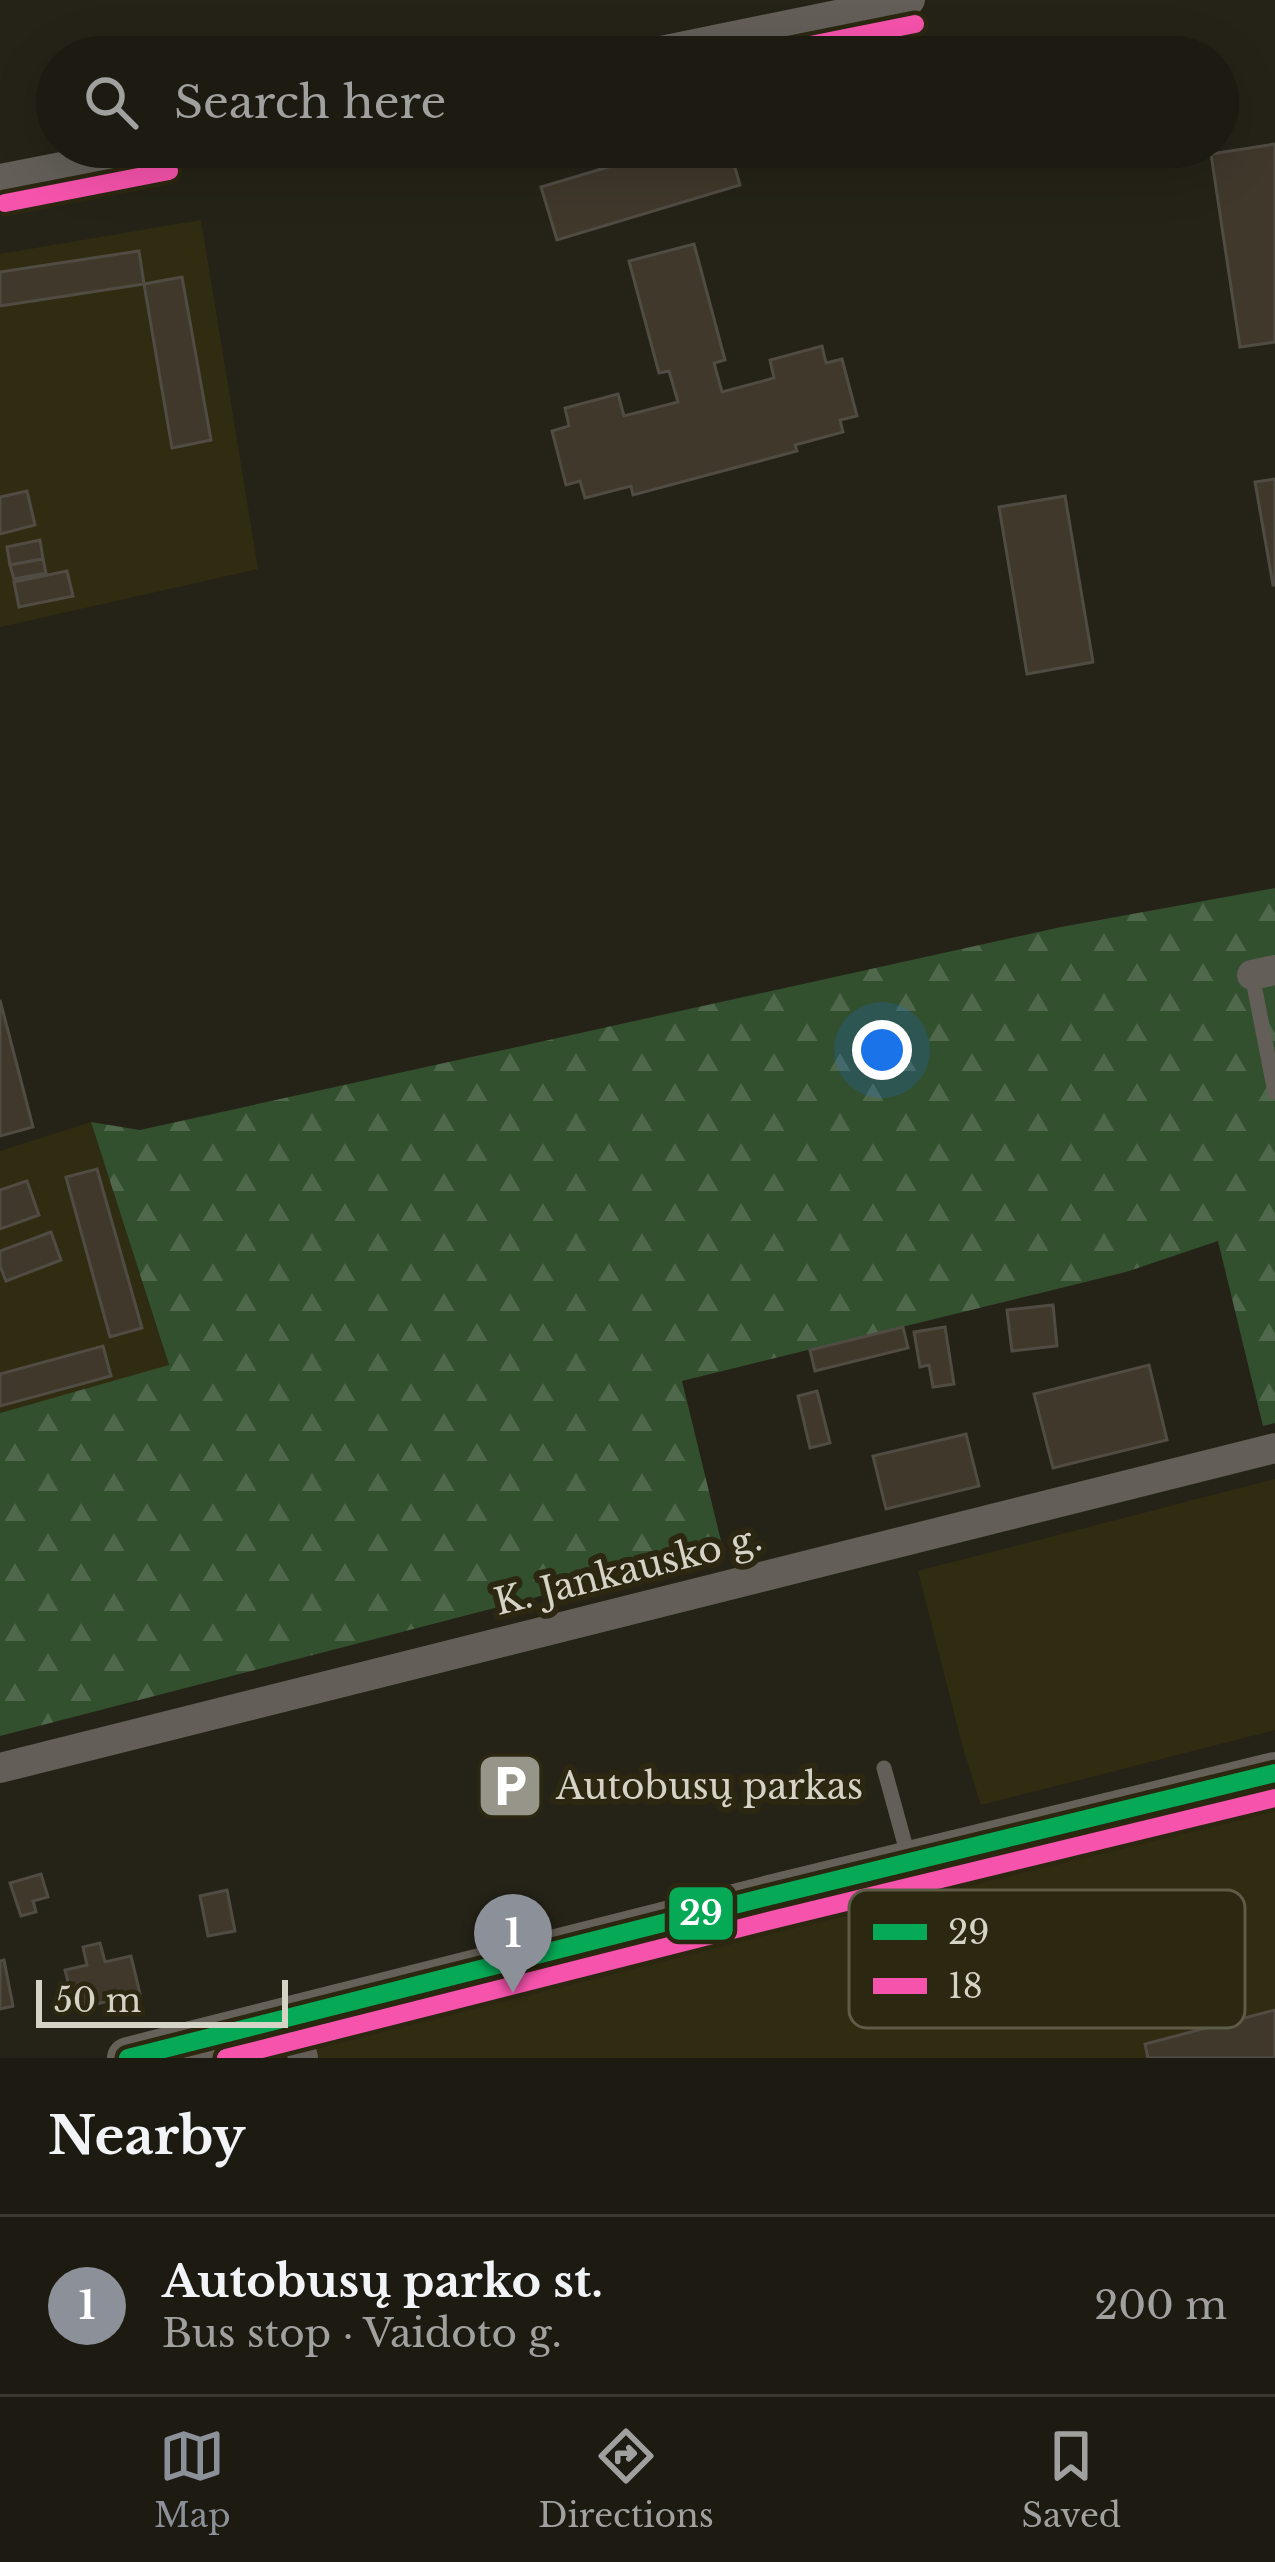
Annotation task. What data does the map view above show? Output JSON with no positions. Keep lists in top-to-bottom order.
{
  "streets": {
    "street": ["K. Jankausko g."]
  },
  "places": {
    "parking": ["Autobusų parkas"]
  },
  "lines": ["transit line 18", "transit line 29"],
  "legend": ["29", "18"],
  "scale_bar": "50 m",
  "page": {
    "search": "Search here",
    "pins": "1",
    "scale": "50 m",
    "heading": "Nearby",
    "list": [
      {
        "mark": "1",
        "name": "Autobusų parko st.",
        "note": "Bus stop · Vaidoto g.",
        "value": "200 m"
      }
    ],
    "nav": ["Map", "Directions", "Saved"]
  }
}
